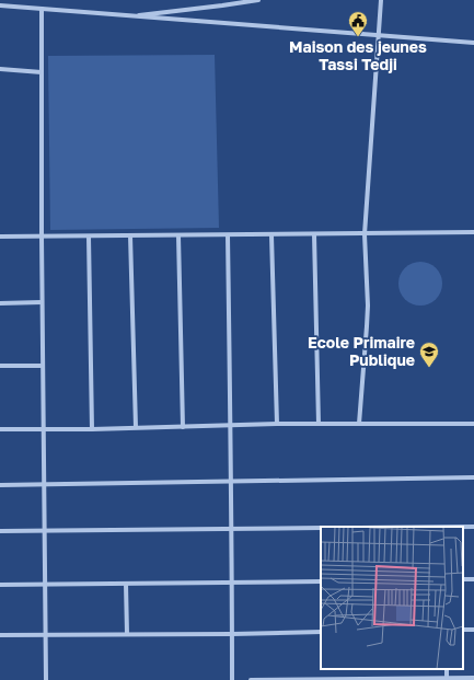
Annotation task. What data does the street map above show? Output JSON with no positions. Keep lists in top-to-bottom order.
{
  "places": {
    "public building": ["Maison des jeunes Tassi Tedji"],
    "school or university": ["Ecole Primaire Publique"]
  }
}
